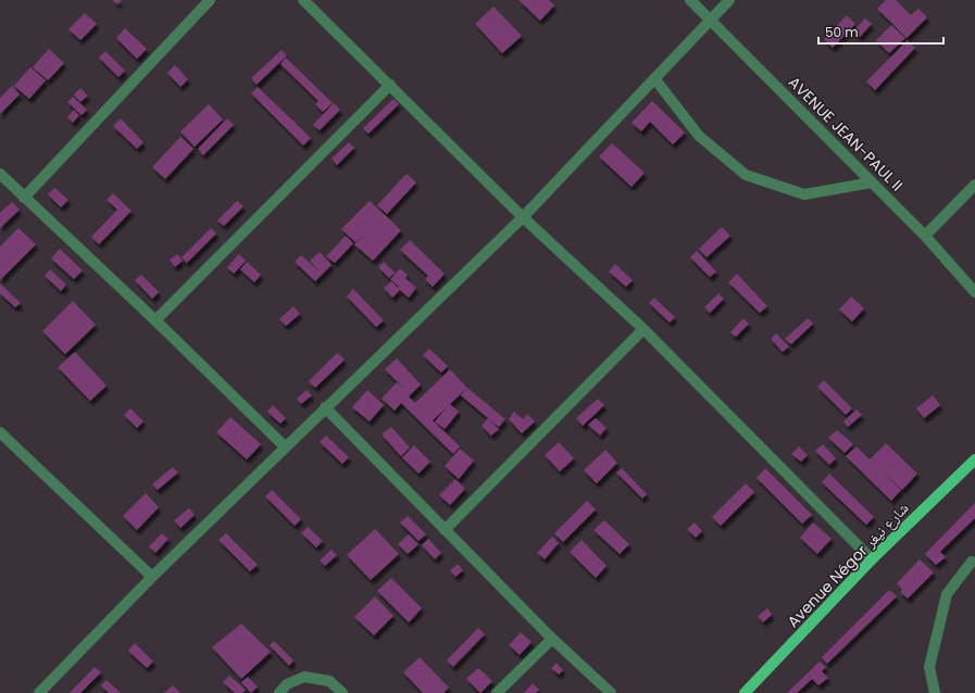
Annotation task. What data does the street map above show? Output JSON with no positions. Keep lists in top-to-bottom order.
{
  "streets": {
    "main road": ["Avenue Négor شارع نيغر"],
    "street": ["AVENUE JEAN-PAUL II"]
  },
  "scale_bar": "50 m"
}
